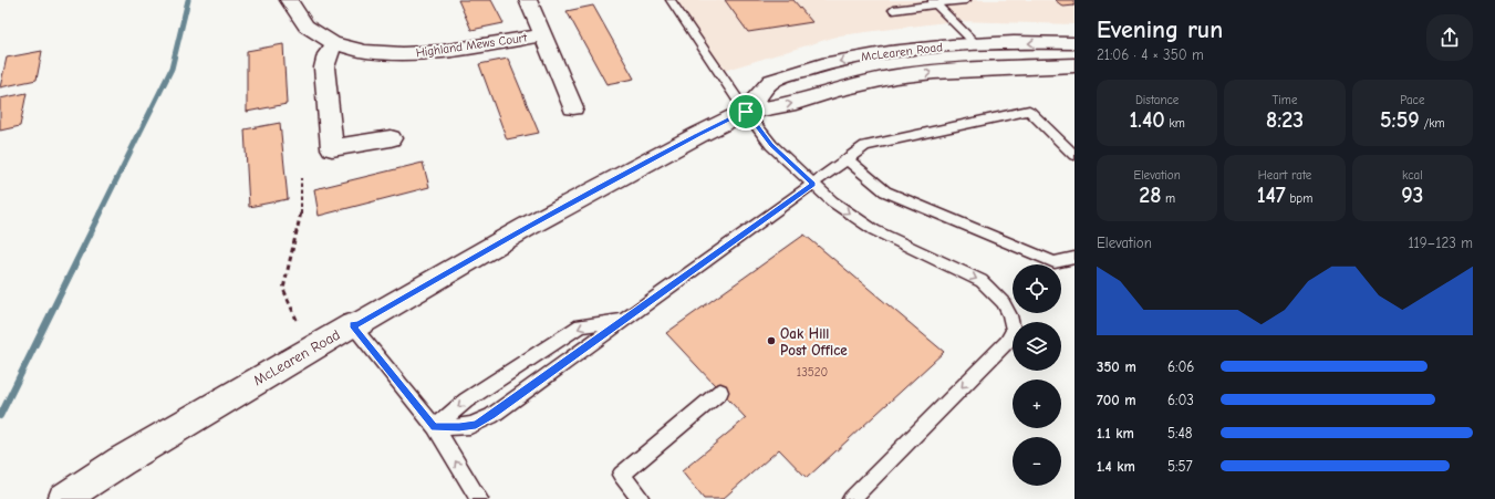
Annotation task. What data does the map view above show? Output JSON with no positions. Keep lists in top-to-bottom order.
{
  "streets": {
    "main road": ["Highland Mews Court", "McLearen Road"]
  },
  "places": ["Oak Hill Post Office"],
  "house_numbers": ["13520"],
  "page": {
    "heading": ["Evening run", "21:06 · 4 × 350 m"],
    "stats": [
      ["Distance", "1.40 km"],
      ["Time", "8:23"],
      ["Pace", "5:59 /km"],
      ["Elevation", "28 m"],
      ["Heart rate", "147 bpm"],
      ["kcal", "93"]
    ],
    "chart": ["Elevation", "119–123 m"],
    "map_buttons": ["+", "−"],
    "list": [
      {
        "name": "350 m",
        "note": "6:06"
      },
      {
        "name": "700 m",
        "note": "6:03"
      },
      {
        "name": "1.1 km",
        "note": "5:48"
      },
      {
        "name": "1.4 km",
        "note": "5:57"
      }
    ]
  }
}
